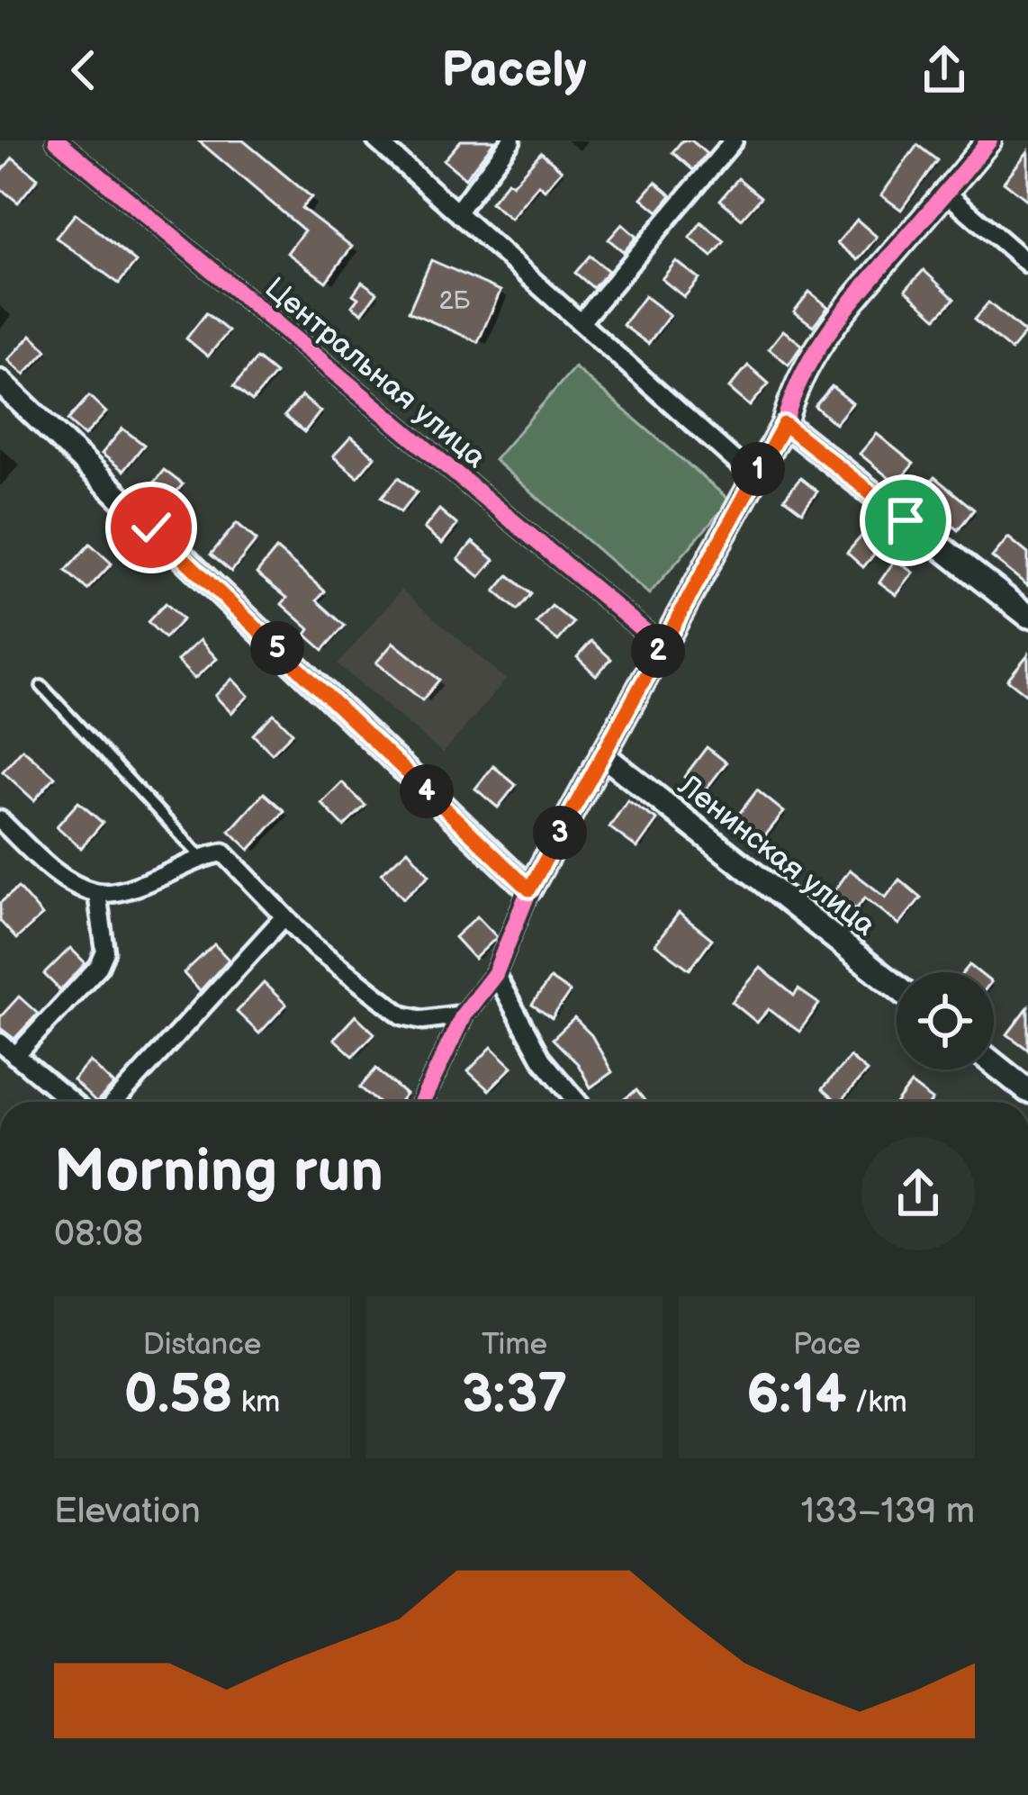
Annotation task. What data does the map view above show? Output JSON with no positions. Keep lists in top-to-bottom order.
{
  "streets": {
    "street": ["Центральная улица", "Ленинская улица"]
  },
  "house_numbers": ["2Б"],
  "page": {
    "header": "Pacely",
    "pins": [
      "1",
      "5",
      "2",
      "4",
      "3"
    ],
    "heading": ["Morning run", "08:08"],
    "stats": [
      ["Distance", "0.58 km"],
      ["Time", "3:37"],
      ["Pace", "6:14 /km"]
    ],
    "chart": ["Elevation", "133–139 m"]
  }
}
